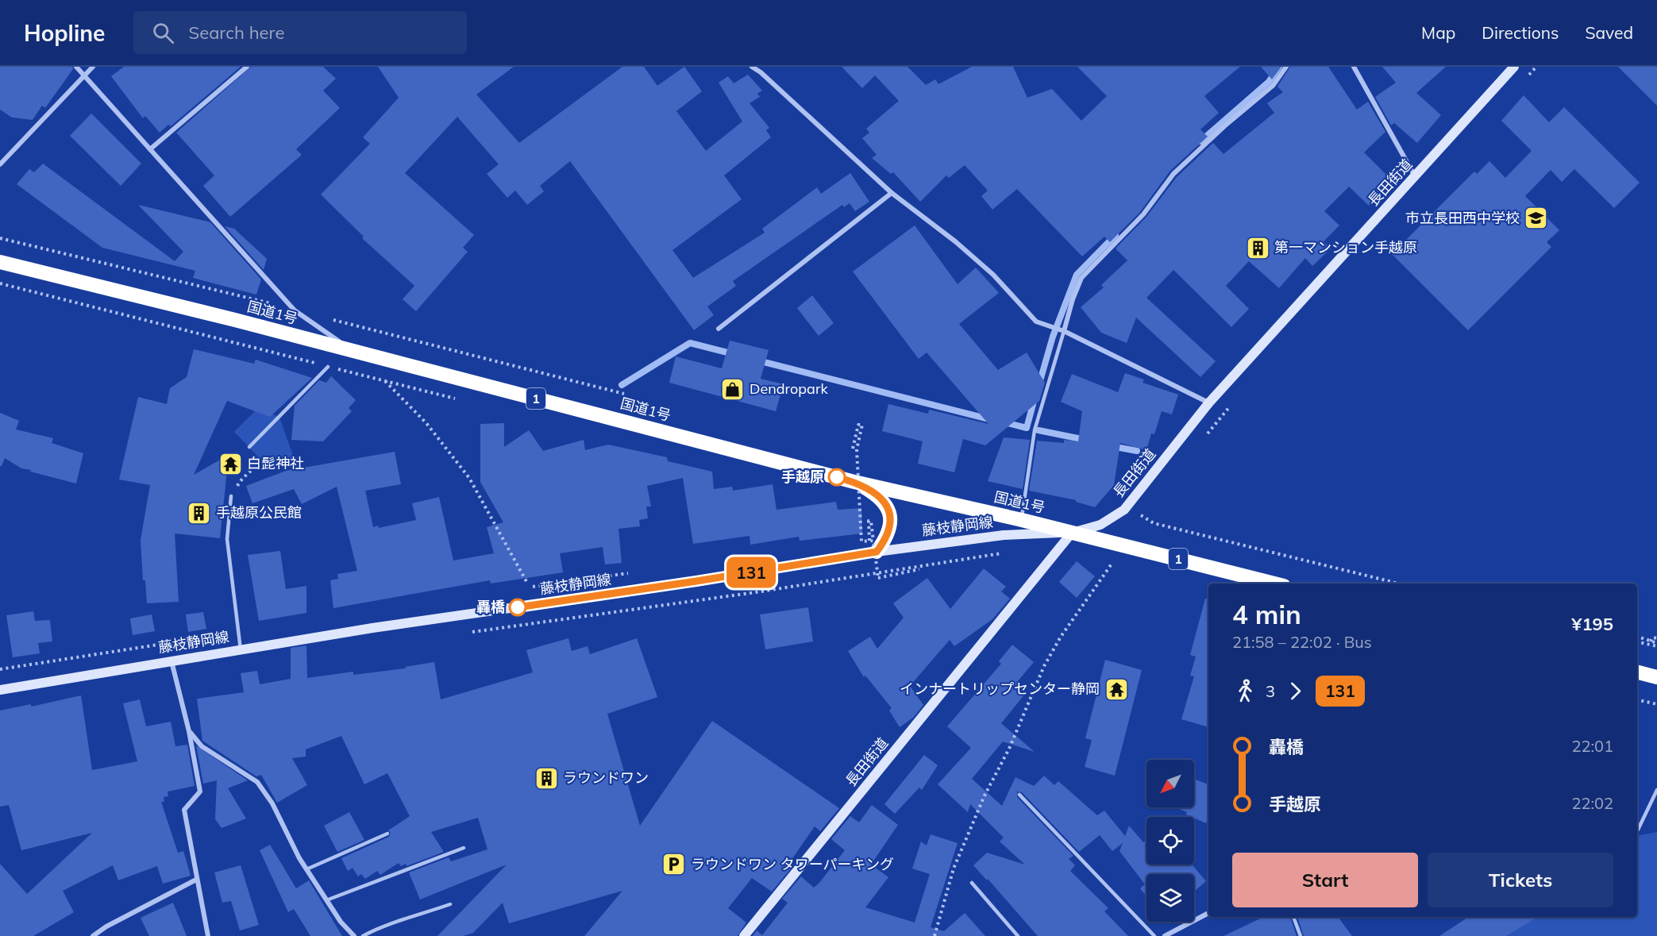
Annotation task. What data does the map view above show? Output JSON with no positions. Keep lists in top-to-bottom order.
{
  "streets": {
    "highway": ["国道1号", "1"],
    "main road": ["長田街道", "藤枝静岡線"]
  },
  "crossings": [
    ["長田街道", "国道1号"],
    ["長田街道", "藤枝静岡線"],
    ["国道1号", "藤枝静岡線"]
  ],
  "places": {
    "school or university": ["市立長田西中学校"],
    "building": ["第一マンション手越原", "手越原公民館", "ラウンドワン"],
    "shop": ["Dendropark"],
    "temple": ["白髭神社", "インナートリップセンター静岡"],
    "other": ["手越原", "轟橋"],
    "parking": ["ラウンドワン タワーパーキング"]
  },
  "lines": ["bus line 131"],
  "north": "bottom left",
  "page": {
    "header": "Hopline",
    "search": "Search here",
    "nav": ["Map", "Directions", "Saved"],
    "on_map": "131",
    "heading": ["4 min", "21:58 – 22:02 · Bus", "¥195"],
    "legs": ["3", "131"],
    "list": [
      {
        "name": "轟橋",
        "value": "22:01"
      },
      {
        "name": "手越原",
        "value": "22:02"
      }
    ],
    "buttons": ["Start", "Tickets"]
  }
}
